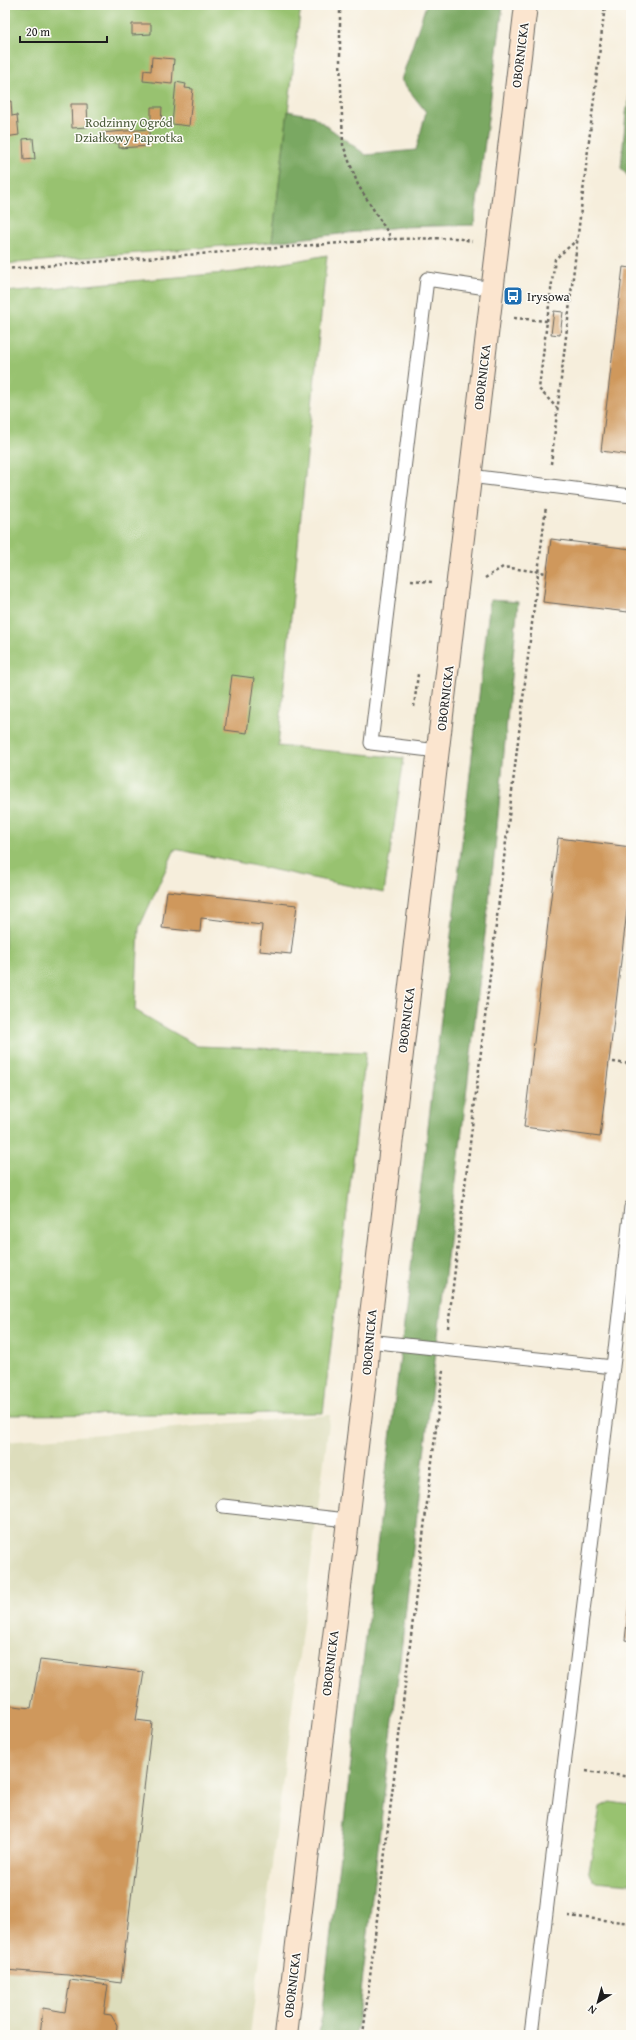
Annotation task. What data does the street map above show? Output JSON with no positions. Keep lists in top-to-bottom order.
{
  "streets": {
    "main road": ["OBORNICKA"]
  },
  "parks": ["Rodzinny Ogród Działkowy Paprotka"],
  "places": {
    "bus stop": ["Irysowa"]
  },
  "scale_bar": "20 m",
  "north": "bottom left"
}
